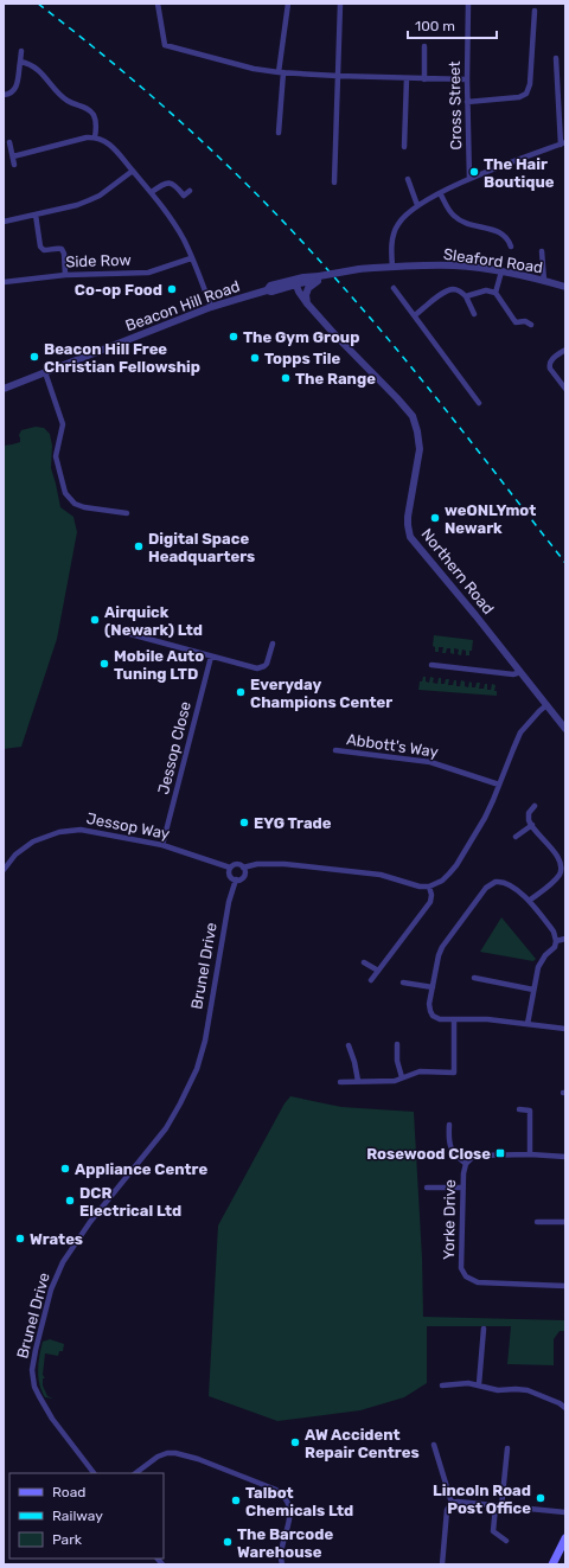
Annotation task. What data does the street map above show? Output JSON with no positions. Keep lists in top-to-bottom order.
{
  "streets": {
    "street": [
      "Cross Street",
      "Side Row",
      "Sleaford Road",
      "Beacon Hill Road",
      "Northern Road",
      "Abbott's Way",
      "Jessop Close",
      "Jessop Way",
      "Brunel Drive",
      "Yorke Drive"
    ]
  },
  "crossings": [
    ["Beacon Hill Road", "Northern Road"],
    ["Jessop Close", "Jessop Way"],
    ["Jessop Way", "Brunel Drive"]
  ],
  "places": {
    "other": [
      "The Hair Boutique",
      "Co-op Food",
      "The Gym Group",
      "Beacon Hill Free Christian Fellowship",
      "Topps Tile",
      "The Range",
      "weONLYmot Newark",
      "Digital Space Headquarters",
      "Airquick (Newark) Ltd",
      "Mobile Auto Tuning LTD",
      "Everyday Champions Center",
      "EYG Trade",
      "Appliance Centre",
      "DCR Electrical Ltd",
      "Wrates",
      "AW Accident Repair Centres",
      "Lincoln Road Post Office",
      "Talbot Chemicals Ltd",
      "The Barcode Warehouse"
    ],
    "transit": ["Rosewood Close"]
  },
  "legend": ["Road", "Railway", "Park"],
  "scale_bar": "100 m"
}
